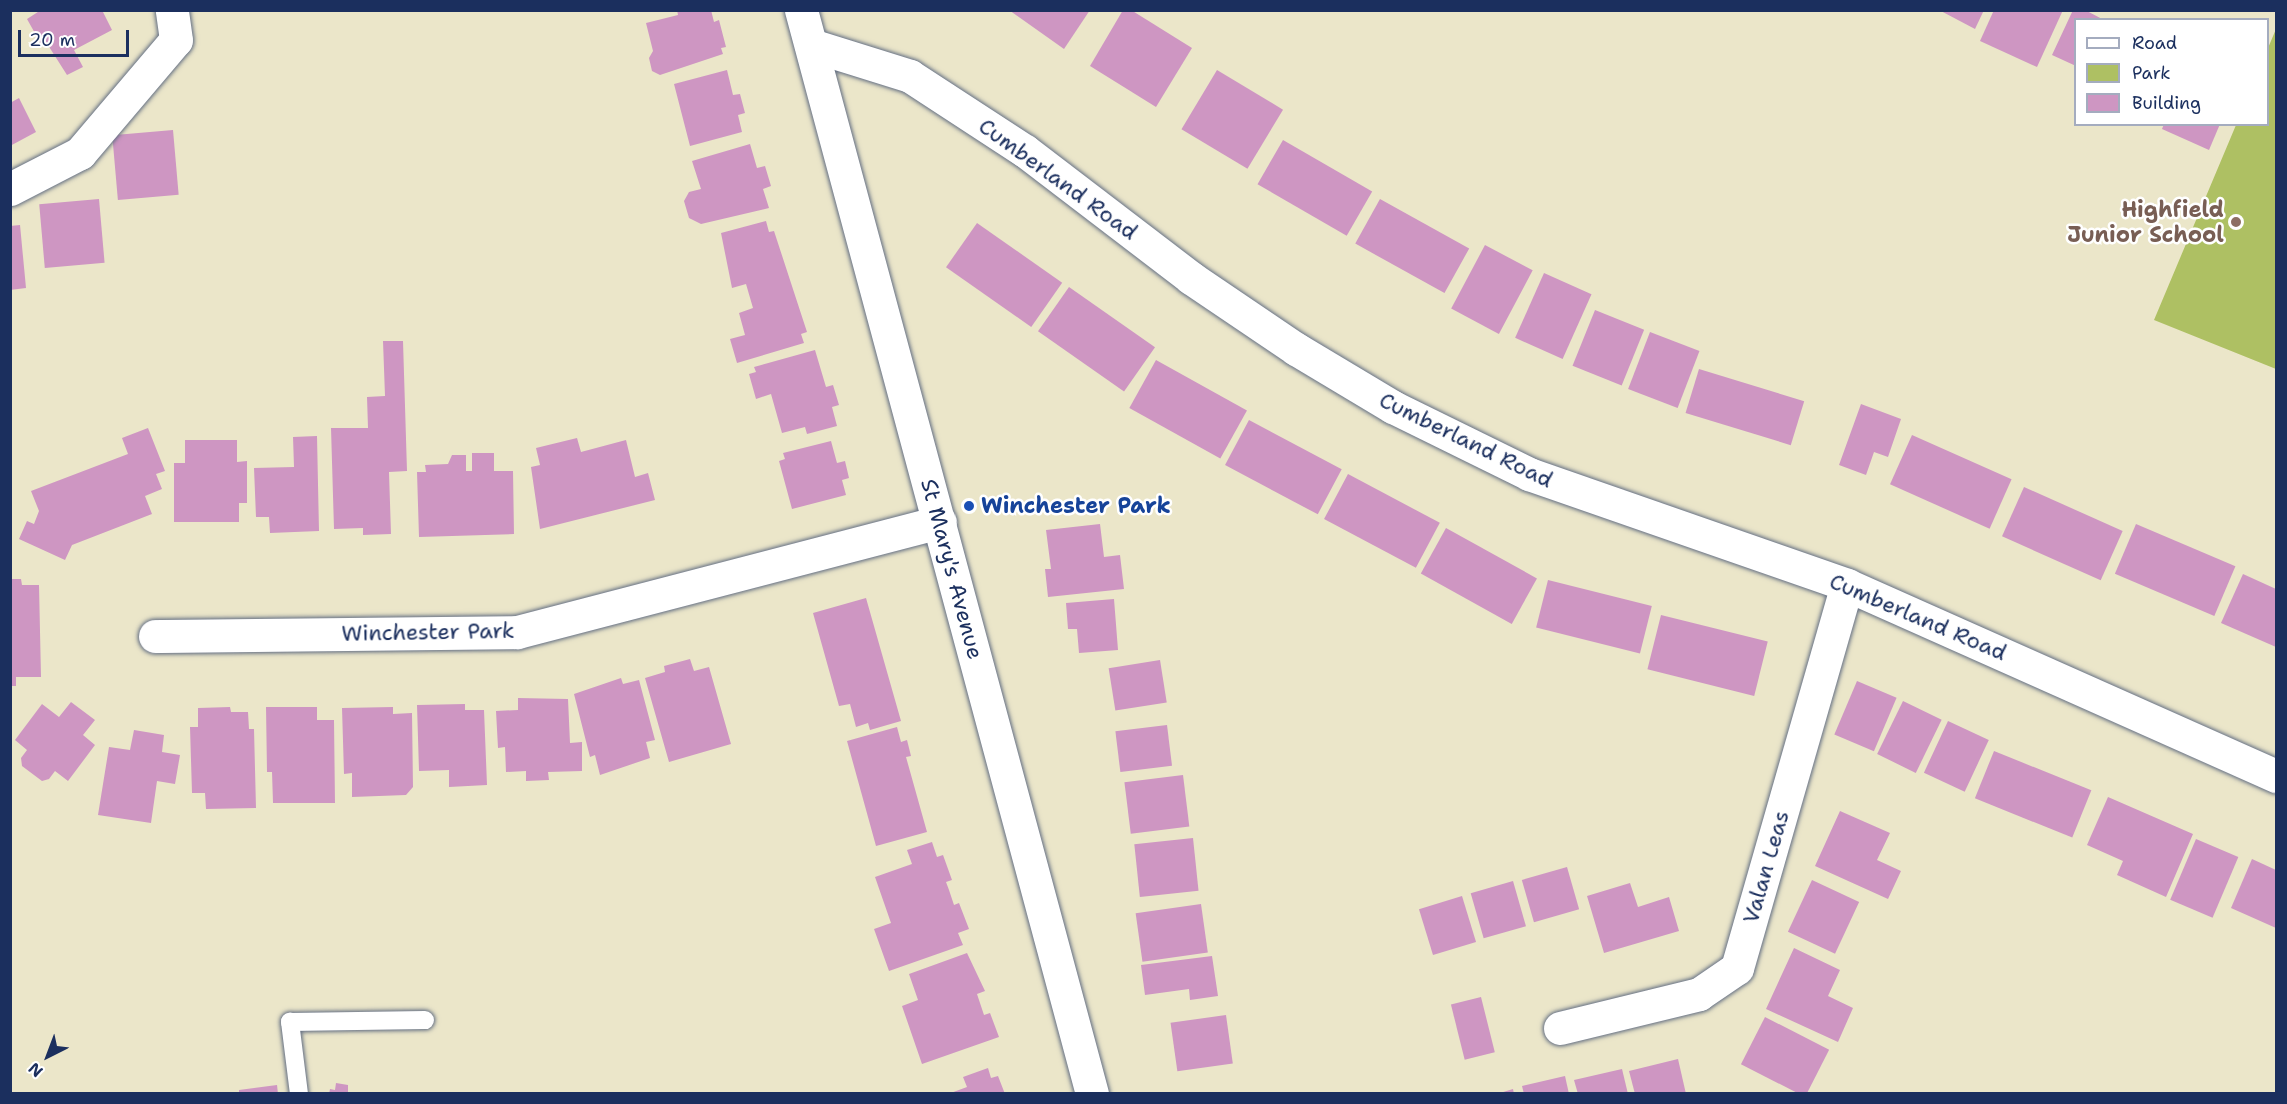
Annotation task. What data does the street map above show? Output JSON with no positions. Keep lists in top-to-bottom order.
{
  "streets": {
    "street": [
      "Cumberland Road",
      "St Mary's Avenue",
      "Winchester Park",
      "Valan Leas"
    ]
  },
  "crossings": [
    ["Cumberland Road", "St Mary's Avenue"],
    ["Cumberland Road", "Valan Leas"],
    ["St Mary's Avenue", "Winchester Park"]
  ],
  "places": ["Highfield Junior School", "Winchester Park"],
  "legend": ["Road", "Park", "Building"],
  "scale_bar": "20 m",
  "north": "bottom left"
}
